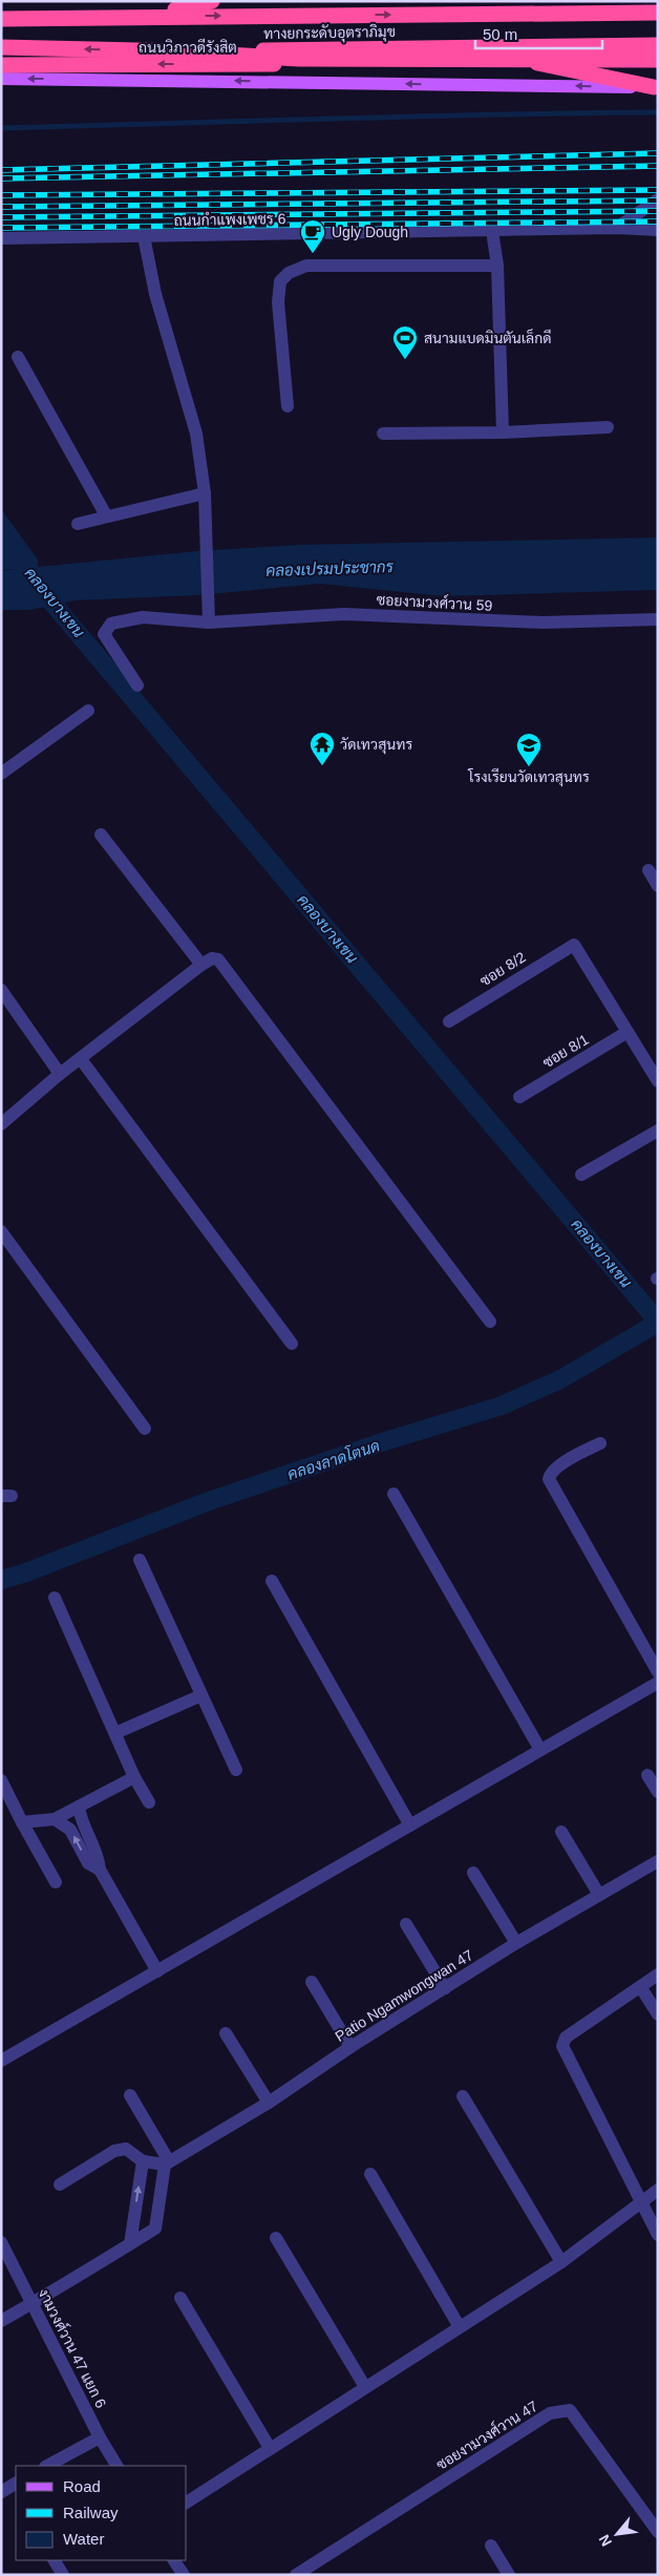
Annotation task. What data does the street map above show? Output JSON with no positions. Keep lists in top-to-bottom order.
{
  "streets": {
    "highway": ["ทางยกระดับอุตราภิมุข", "ถนนวิภาวดีรังสิต"],
    "street": [
      "ถนนกำแพงเพชร 6",
      "ซอยงามวงศ์วาน 59",
      "ซอย 8/2",
      "ซอย 8/1",
      "Patio Ngamwongwan 47",
      "งามวงศ์วาน 47 แยก 6",
      "ซอยงามวงศ์วาน 47"
    ]
  },
  "crossings": [
    ["ซอย 8/2", "ซอย 8/1"]
  ],
  "water": ["คลองเปรมประชากร", "คลองบางเขน", "คลองลาดโตนด"],
  "places": {
    "cafe": ["Ugly Dough"],
    "sports": ["สนามแบดมินตันเล็กดี"],
    "temple": ["วัดเทวสุนทร"],
    "school or university": ["โรงเรียนวัดเทวสุนทร"]
  },
  "legend": ["Road", "Railway", "Water"],
  "scale_bar": "50 m",
  "north": "bottom left"
}
